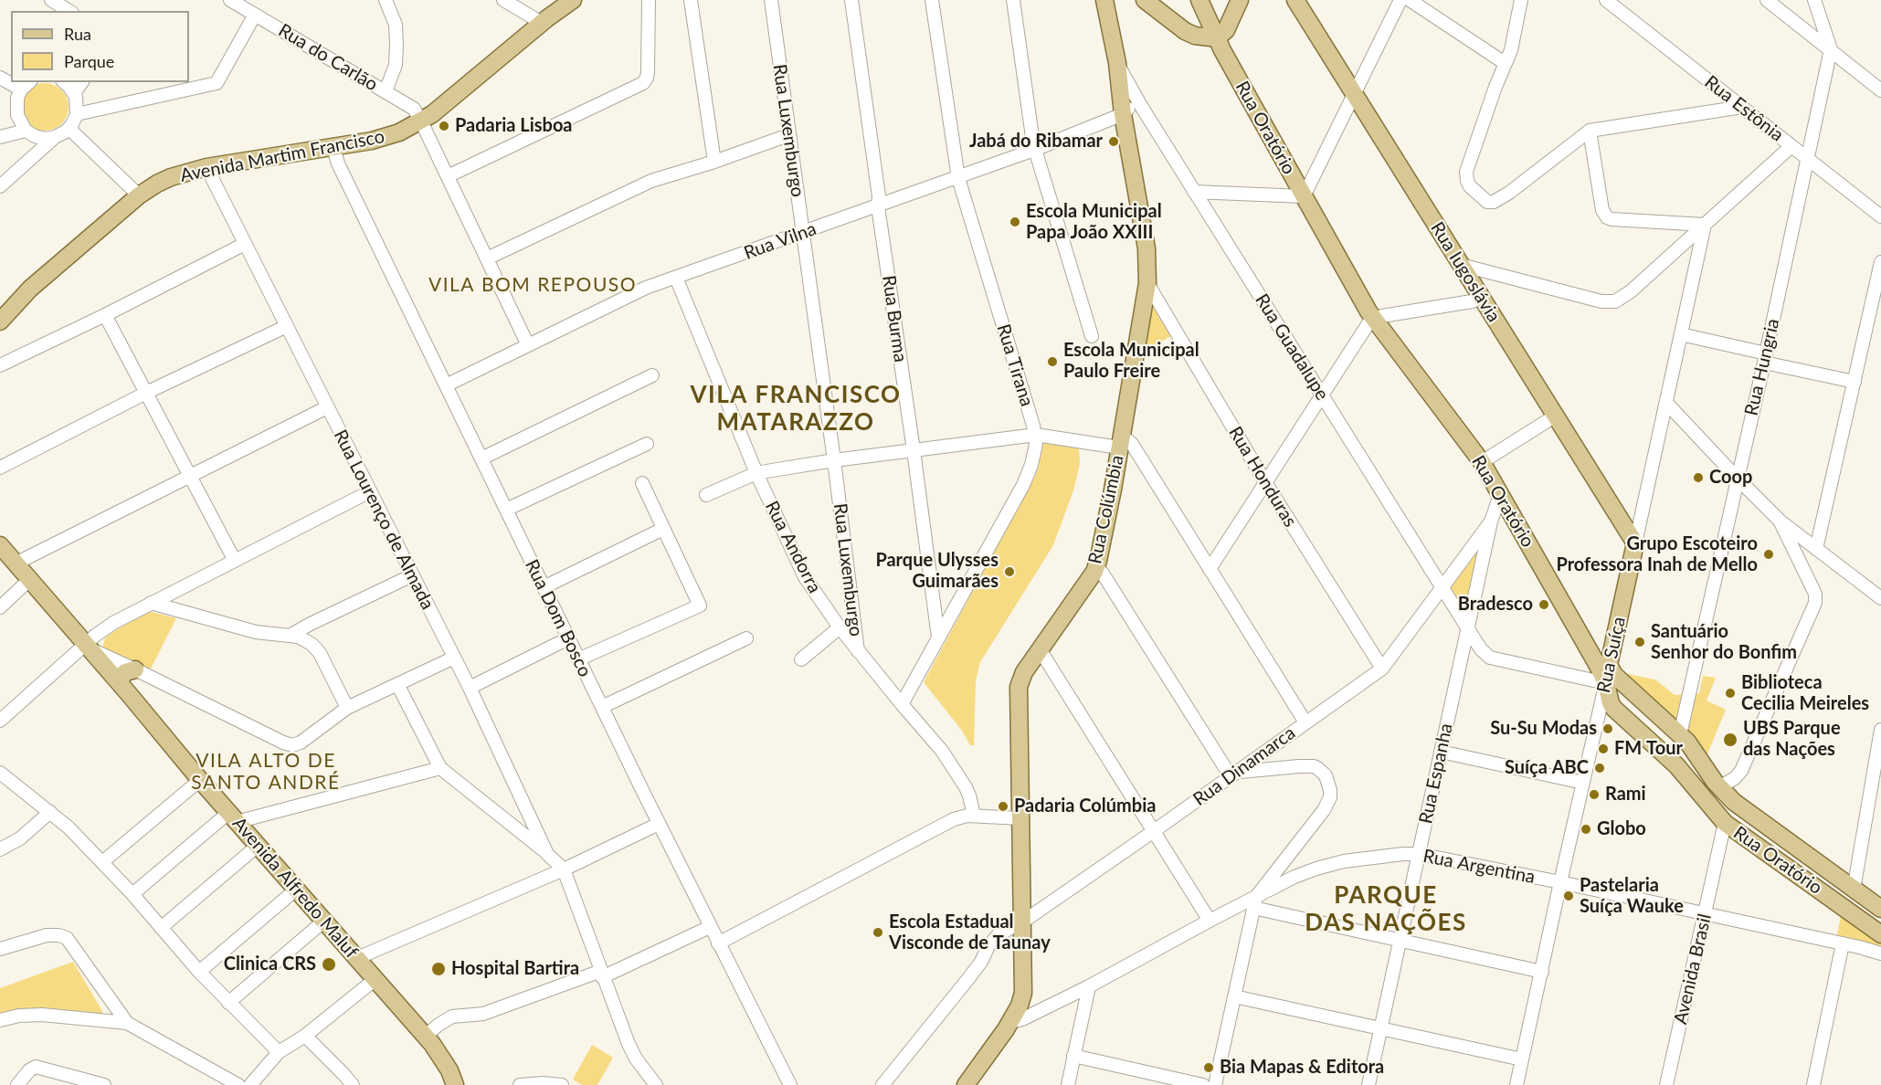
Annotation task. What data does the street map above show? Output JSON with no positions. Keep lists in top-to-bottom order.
{
  "streets": {
    "main road": [
      "Rua Oratório",
      "Avenida Martim Francisco",
      "Rua Iugoslávia",
      "Rua Colúmbia",
      "Rua Suíça",
      "Avenida Alfredo Maluf"
    ],
    "street": [
      "Rua do Carlão",
      "Rua Estônia",
      "Rua Luxemburgo",
      "Rua Vilna",
      "Rua Burma",
      "Rua Guadalupe",
      "Rua Tirana",
      "Rua Hungria",
      "Rua Honduras",
      "Rua Lourenço de Almada",
      "Rua Andorra",
      "Rua Dom Bosco",
      "Rua Dinamarca",
      "Rua Espanha",
      "Rua Argentina",
      "Avenida Brasil"
    ]
  },
  "crossings": [
    ["Rua do Carlão", "Avenida Martim Francisco"],
    ["Rua do Carlão", "Rua Vilna"],
    ["Rua Estônia", "Rua Hungria"],
    ["Rua Oratório", "Rua Hungria"],
    ["Rua Oratório", "Rua Suíça"],
    ["Rua Oratório", "Rua Espanha"],
    ["Rua Oratório", "Avenida Brasil"],
    ["Rua Luxemburgo", "Rua Vilna"],
    ["Rua Luxemburgo", "Rua Andorra"],
    ["Avenida Martim Francisco", "Rua Lourenço de Almada"],
    ["Avenida Martim Francisco", "Rua Dom Bosco"],
    ["Rua Vilna", "Rua Burma"],
    ["Rua Vilna", "Rua Tirana"],
    ["Rua Vilna", "Rua Colúmbia"],
    ["Rua Vilna", "Rua Andorra"],
    ["Rua Vilna", "Rua Dom Bosco"],
    ["Rua Iugoslávia", "Rua Suíça"],
    ["Rua Burma", "Rua Tirana"],
    ["Rua Guadalupe", "Rua Colúmbia"],
    ["Rua Guadalupe", "Rua Dinamarca"],
    ["Rua Guadalupe", "Rua Espanha"],
    ["Rua Tirana", "Rua Andorra"],
    ["Rua Honduras", "Rua Colúmbia"],
    ["Rua Honduras", "Rua Dinamarca"],
    ["Rua Colúmbia", "Rua Dinamarca"],
    ["Rua Colúmbia", "Rua Argentina"],
    ["Rua Suíça", "Rua Argentina"],
    ["Rua Dinamarca", "Rua Espanha"],
    ["Rua Espanha", "Rua Argentina"],
    ["Rua Argentina", "Avenida Brasil"]
  ],
  "districts": [
    "VILA BOM REPOUSO",
    "VILA FRANCISCO MATARAZZO",
    "VILA ALTO DE SANTO ANDRÉ",
    "PARQUE DAS NAÇÕES"
  ],
  "places": [
    "Padaria Lisboa",
    "Jabá do Ribamar",
    "Escola Municipal Papa João XXIII",
    "Escola Municipal Paulo Freire",
    "Coop",
    "Grupo Escoteiro Professora Inah de Mello",
    "Parque Ulysses Guimarães",
    "Bradesco",
    "Santuário Senhor do Bonfim",
    "Biblioteca Cecilia Meireles",
    "Su-Su Modas",
    "UBS Parque das Nações",
    "FM Tour",
    "Suíça ABC",
    "Rami",
    "Padaria Colúmbia",
    "Globo",
    "Pastelaria Suíça Wauke",
    "Escola Estadual Visconde de Taunay",
    "Clinica CRS",
    "Hospital Bartira",
    "Bia Mapas & Editora"
  ],
  "legend": ["Rua", "Parque"]
}
